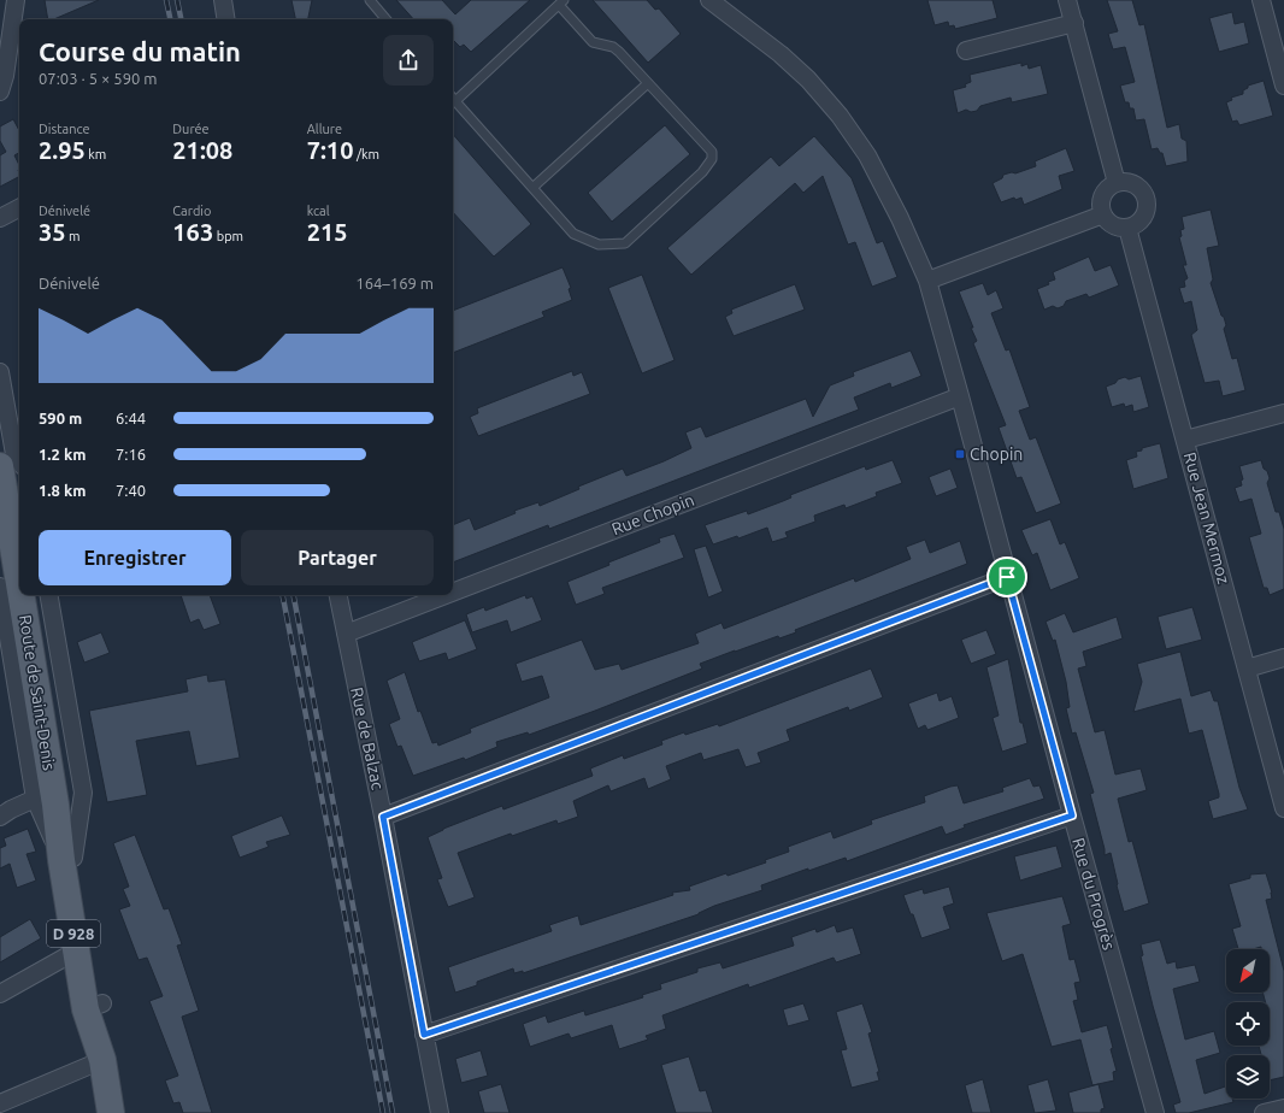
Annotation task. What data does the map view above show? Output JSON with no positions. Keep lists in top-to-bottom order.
{
  "streets": {
    "main road": ["Route de Saint-Denis", "D 928"],
    "street": [
      "Rue Chopin",
      "Rue Jean Mermoz",
      "Rue de Balzac",
      "Rue du Progrès"
    ]
  },
  "crossings": [
    ["Rue Chopin", "Rue de Balzac"],
    ["Rue Chopin", "Rue du Progrès"]
  ],
  "places": {
    "transit": ["Chopin"]
  },
  "north": "bottom left",
  "page": {
    "heading": ["Course du matin", "07:03 · 5 × 590 m"],
    "stats": [
      ["Distance", "2.95 km"],
      ["Durée", "21:08"],
      ["Allure", "7:10 /km"],
      ["Dénivelé", "35 m"],
      ["Cardio", "163 bpm"],
      ["kcal", "215"]
    ],
    "chart": ["Dénivelé", "164–169 m"],
    "list": [
      {
        "name": "590 m",
        "note": "6:44"
      },
      {
        "name": "1.2 km",
        "note": "7:16"
      },
      {
        "name": "1.8 km",
        "note": "7:40"
      }
    ],
    "buttons": ["Enregistrer", "Partager"]
  }
}
